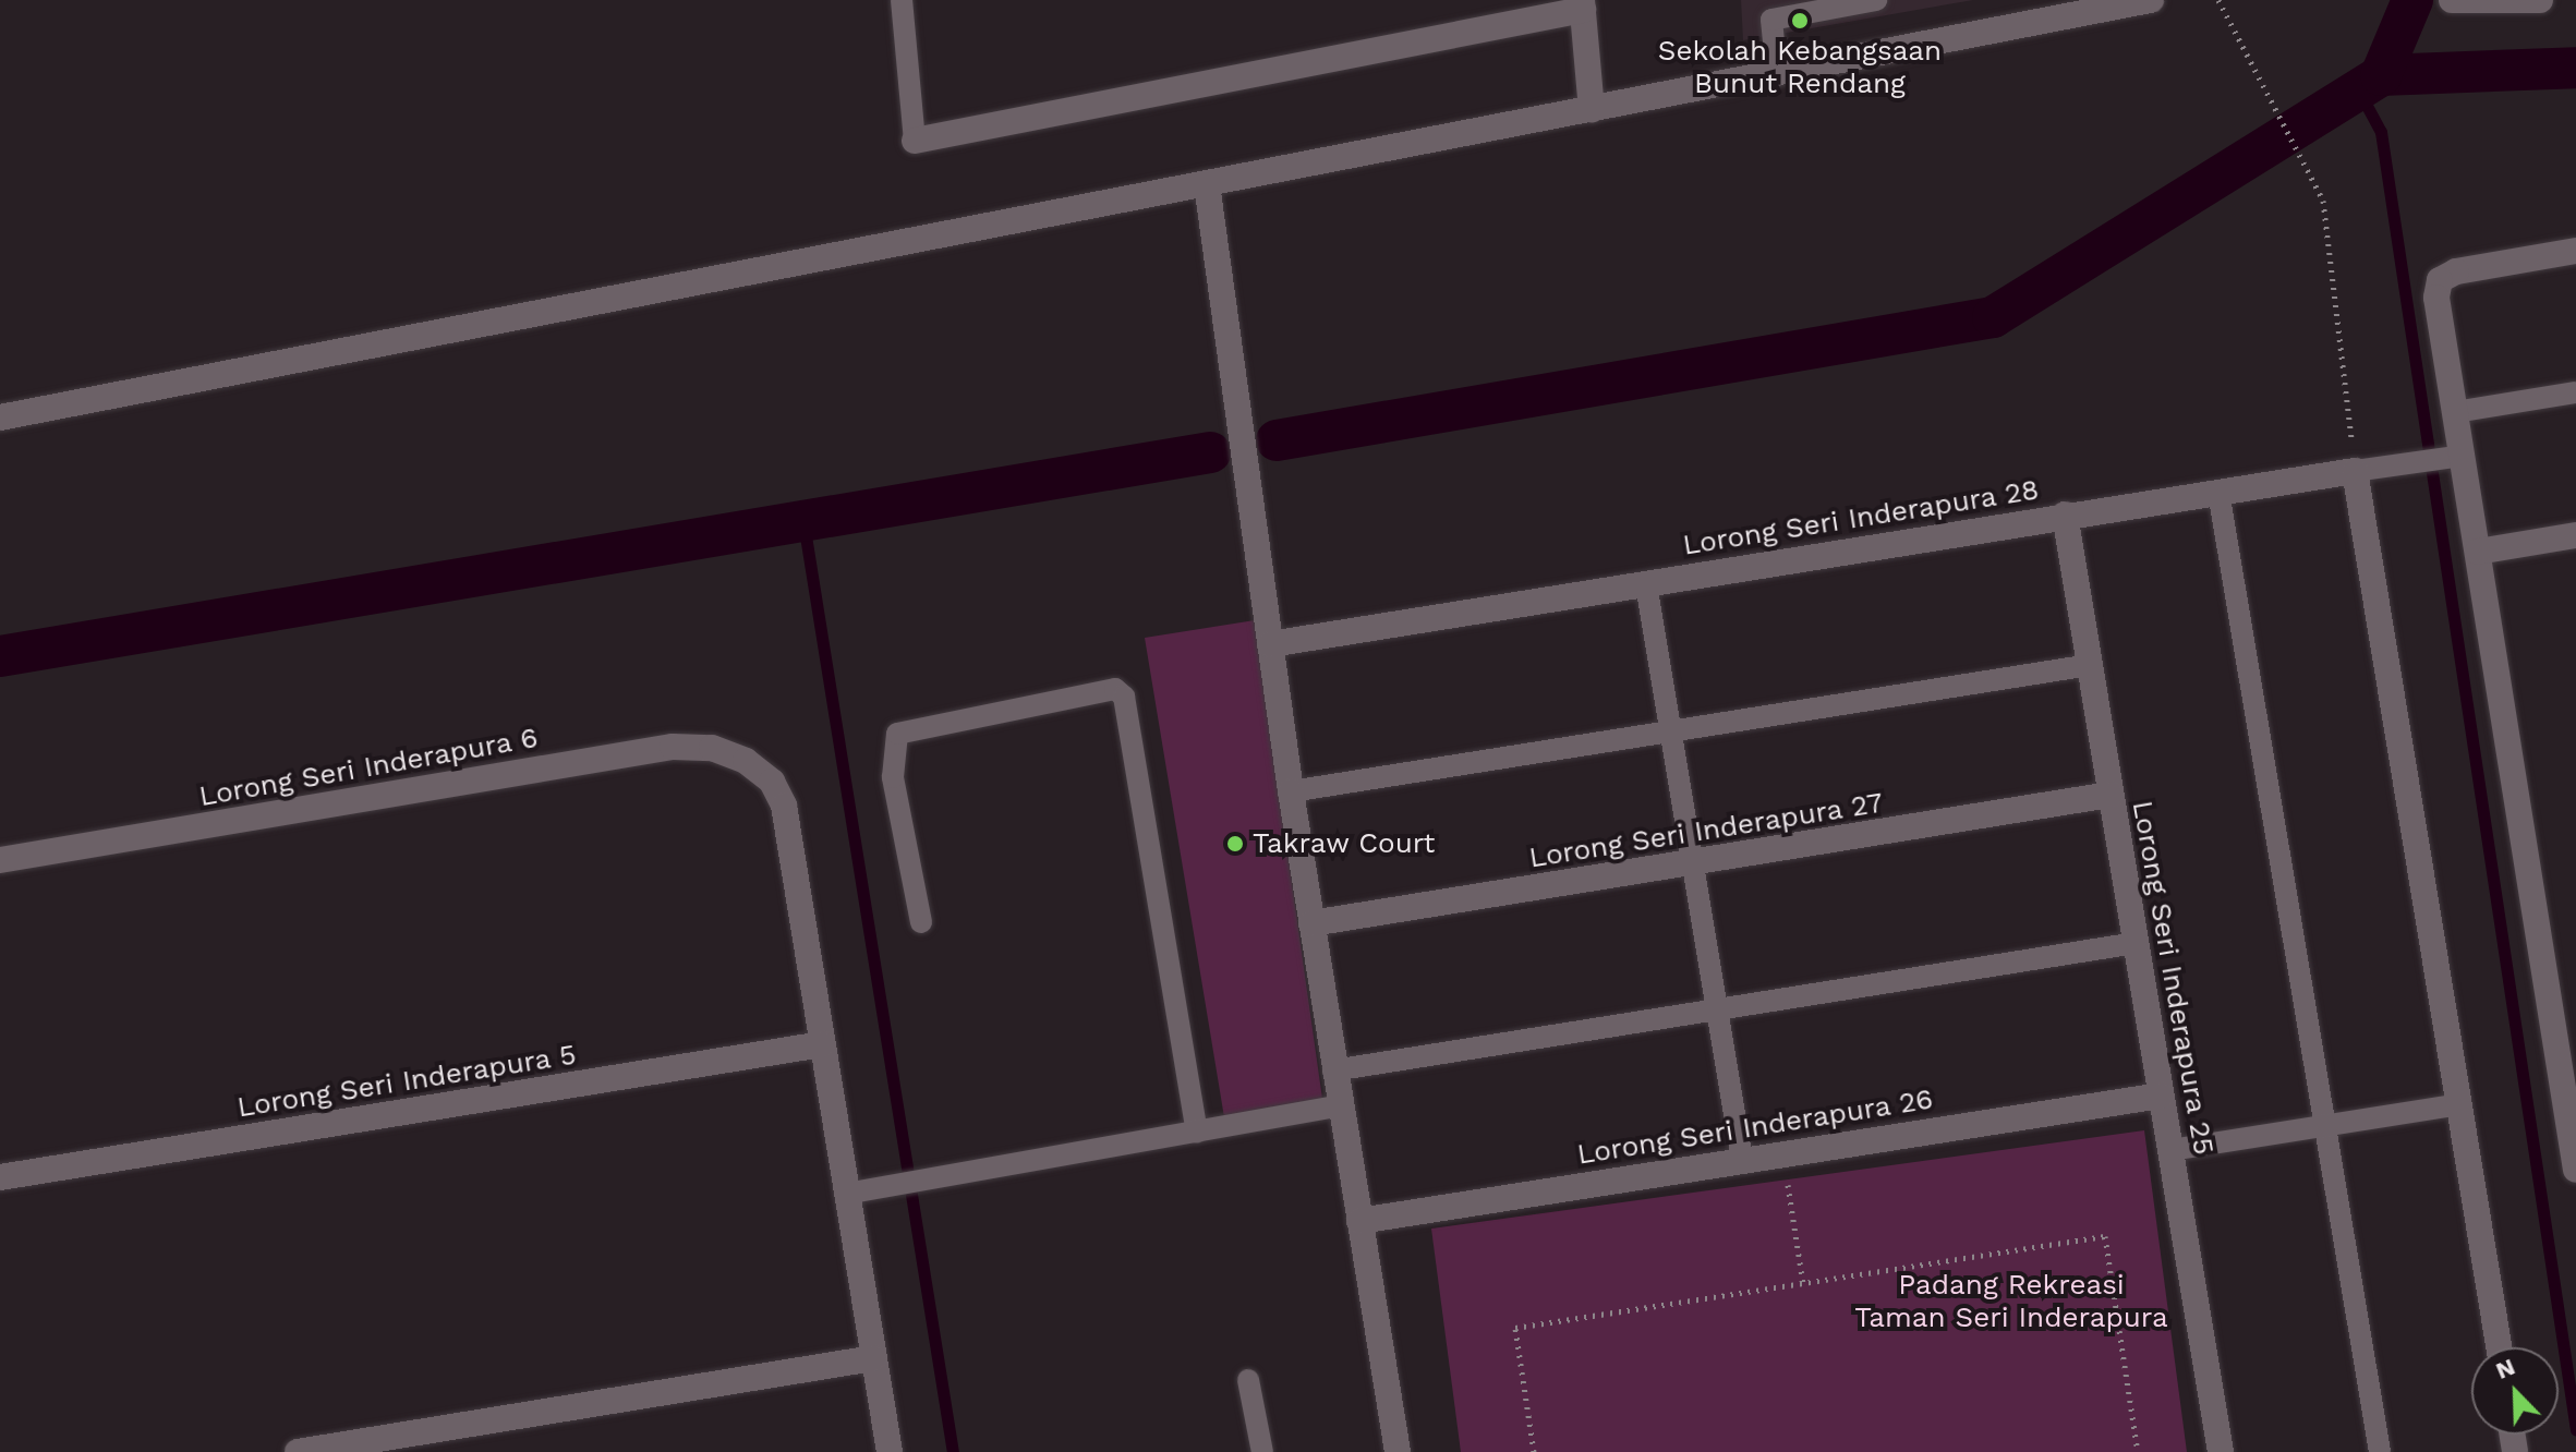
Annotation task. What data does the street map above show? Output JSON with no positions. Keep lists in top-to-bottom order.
{
  "streets": {
    "street": [
      "Lorong Seri Inderapura 28",
      "Lorong Seri Inderapura 6",
      "Lorong Seri Inderapura 27",
      "Lorong Seri Inderapura 25",
      "Lorong Seri Inderapura 5",
      "Lorong Seri Inderapura 26"
    ]
  },
  "crossings": [
    ["Lorong Seri Inderapura 28", "Lorong Seri Inderapura 25"],
    ["Lorong Seri Inderapura 6", "Lorong Seri Inderapura 5"],
    ["Lorong Seri Inderapura 27", "Lorong Seri Inderapura 25"],
    ["Lorong Seri Inderapura 25", "Lorong Seri Inderapura 26"]
  ],
  "parks": ["Padang Rekreasi Taman Seri Inderapura"],
  "places": ["Sekolah Kebangsaan Bunut Rendang", "Takraw Court"],
  "north": "top left"
}
